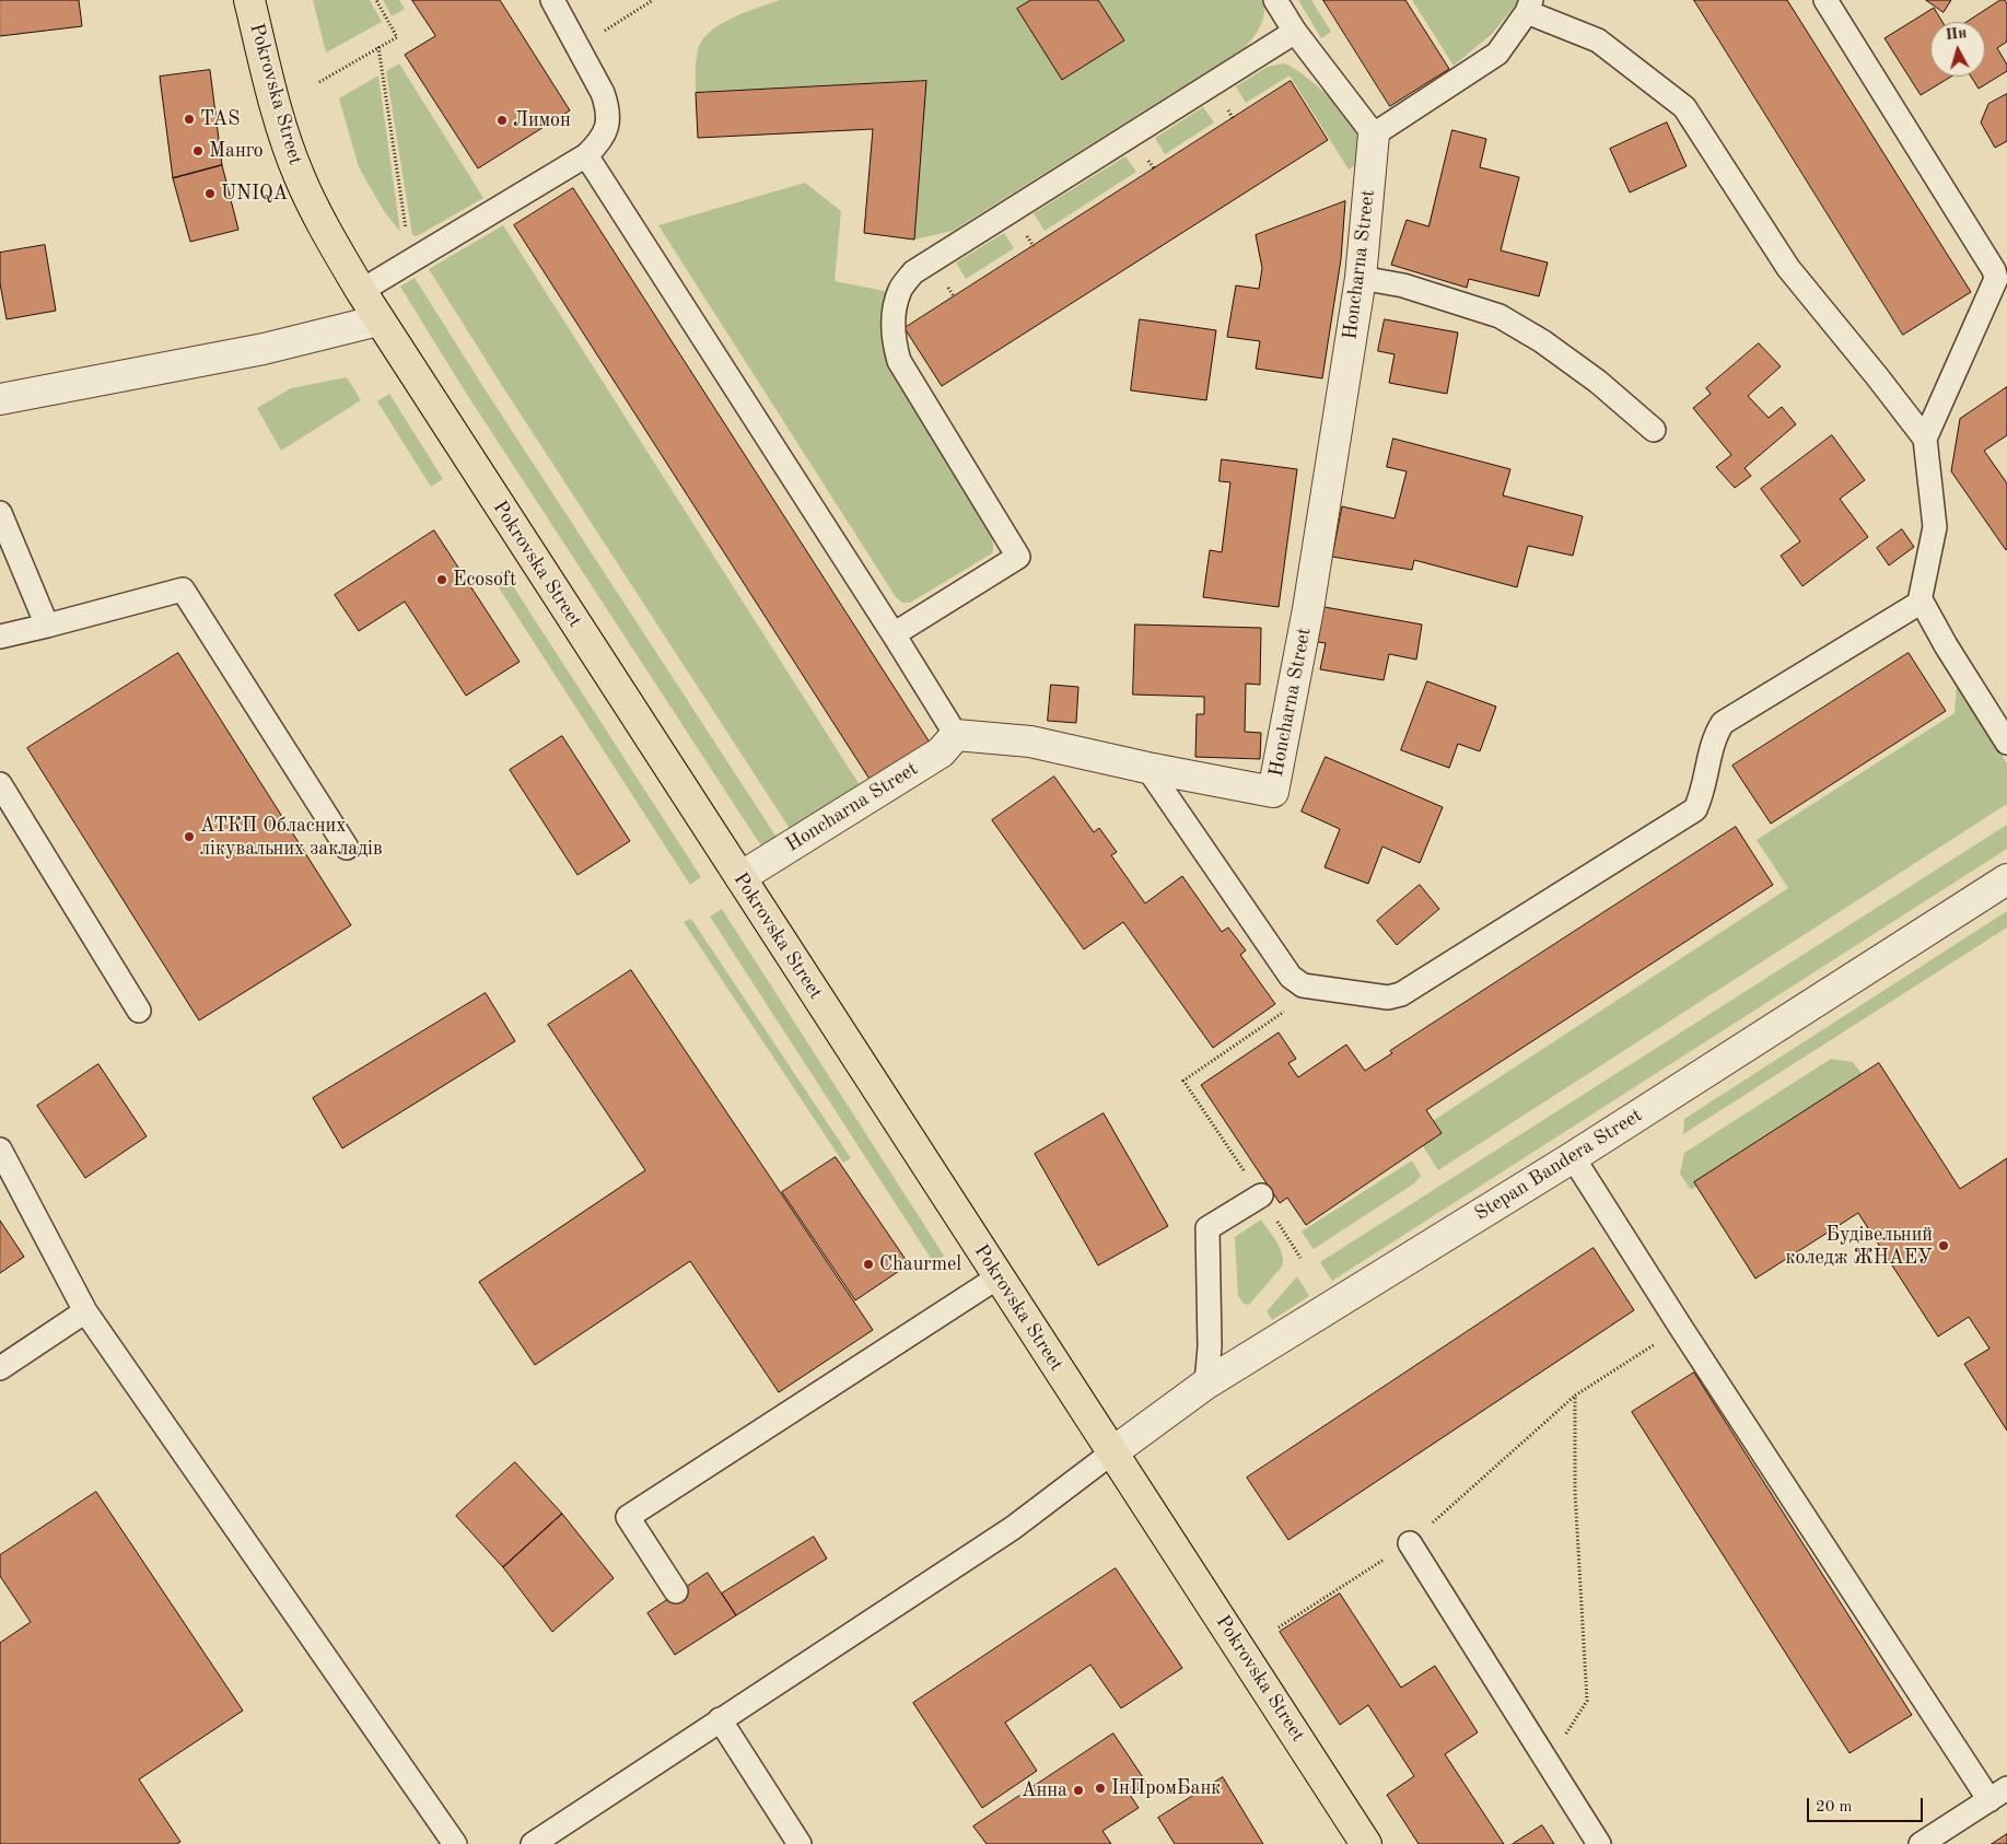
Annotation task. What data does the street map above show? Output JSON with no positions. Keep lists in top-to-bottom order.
{
  "streets": {
    "highway": ["Pokrovska Street"],
    "street": ["Honcharna Street", "Stepan Bandera Street"]
  },
  "crossings": [
    ["Pokrovska Street", "Honcharna Street"],
    ["Pokrovska Street", "Stepan Bandera Street"]
  ],
  "places": [
    "TAS",
    "Лимон",
    "Манго",
    "UNIQA",
    "Ecosoft",
    "АТКП Обласних лікувальних закладів",
    "Будівельний коледж ЖНАЕУ",
    "Chaurmel",
    "ІнПромБанк",
    "Анна"
  ],
  "scale_bar": "20 m",
  "north": "top"
}
